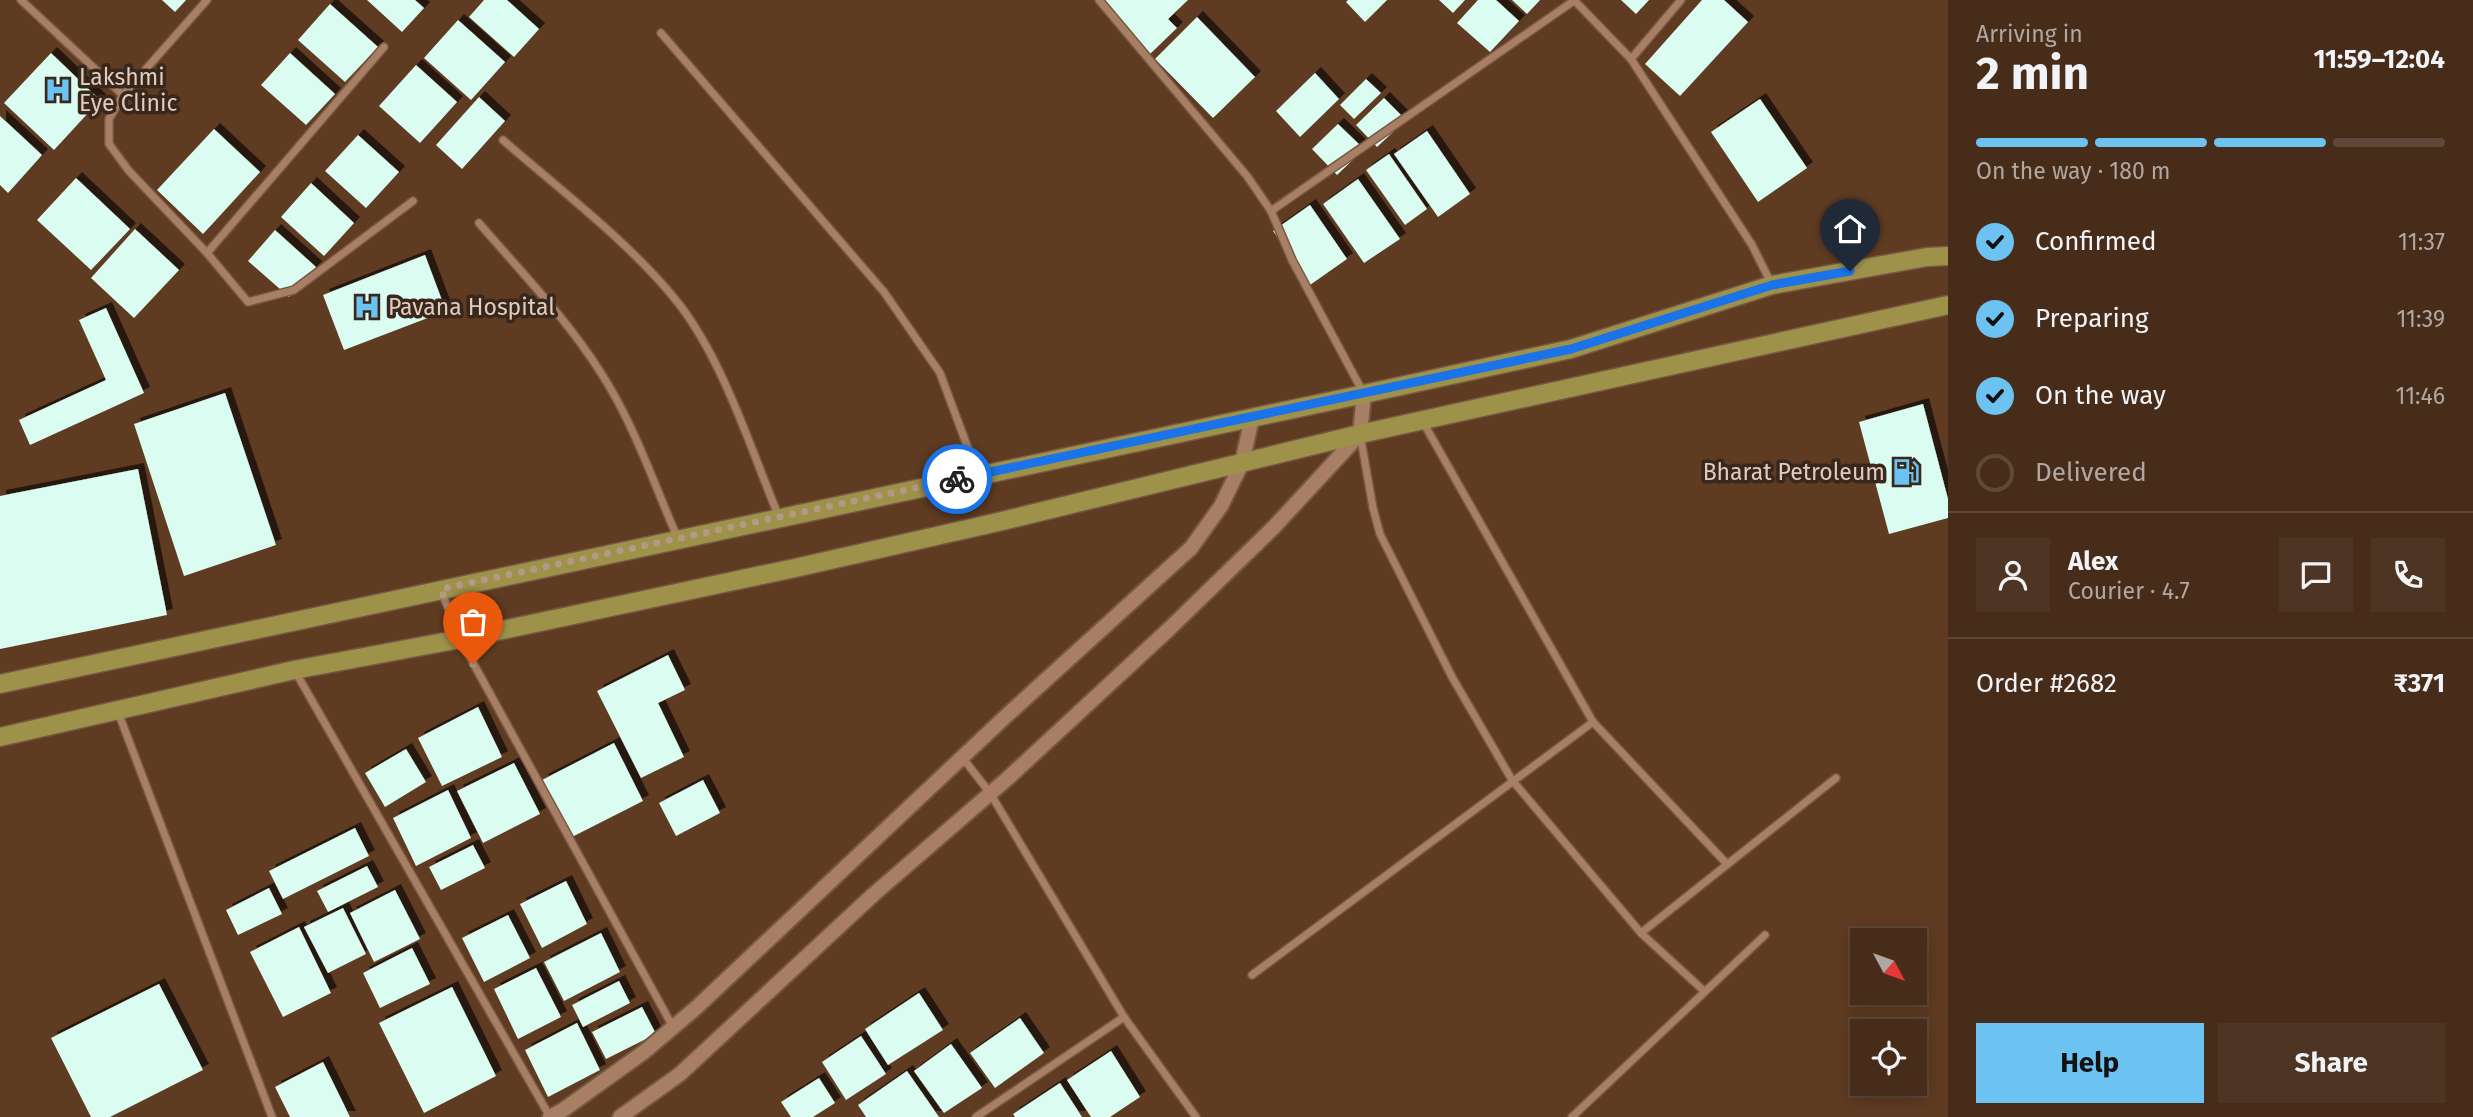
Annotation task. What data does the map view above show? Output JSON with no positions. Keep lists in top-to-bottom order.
{
  "places": {
    "hospital": ["Lakshmi Eye Clinic", "Pavana Hospital"],
    "fuel station": ["Bharat Petroleum"]
  },
  "north": "bottom right",
  "page": {
    "heading": ["2 min", "Arriving in", "11:59–12:04"],
    "panel": [
      "Alex",
      "Courier · 4.7",
      "Order #2682",
      "₹371"
    ],
    "bar": "On the way · 180 m",
    "list": [
      ["Confirmed", "11:37"],
      ["Preparing", "11:39"],
      ["On the way", "11:46"],
      "Delivered"
    ],
    "buttons": ["Help", "Share"]
  }
}
